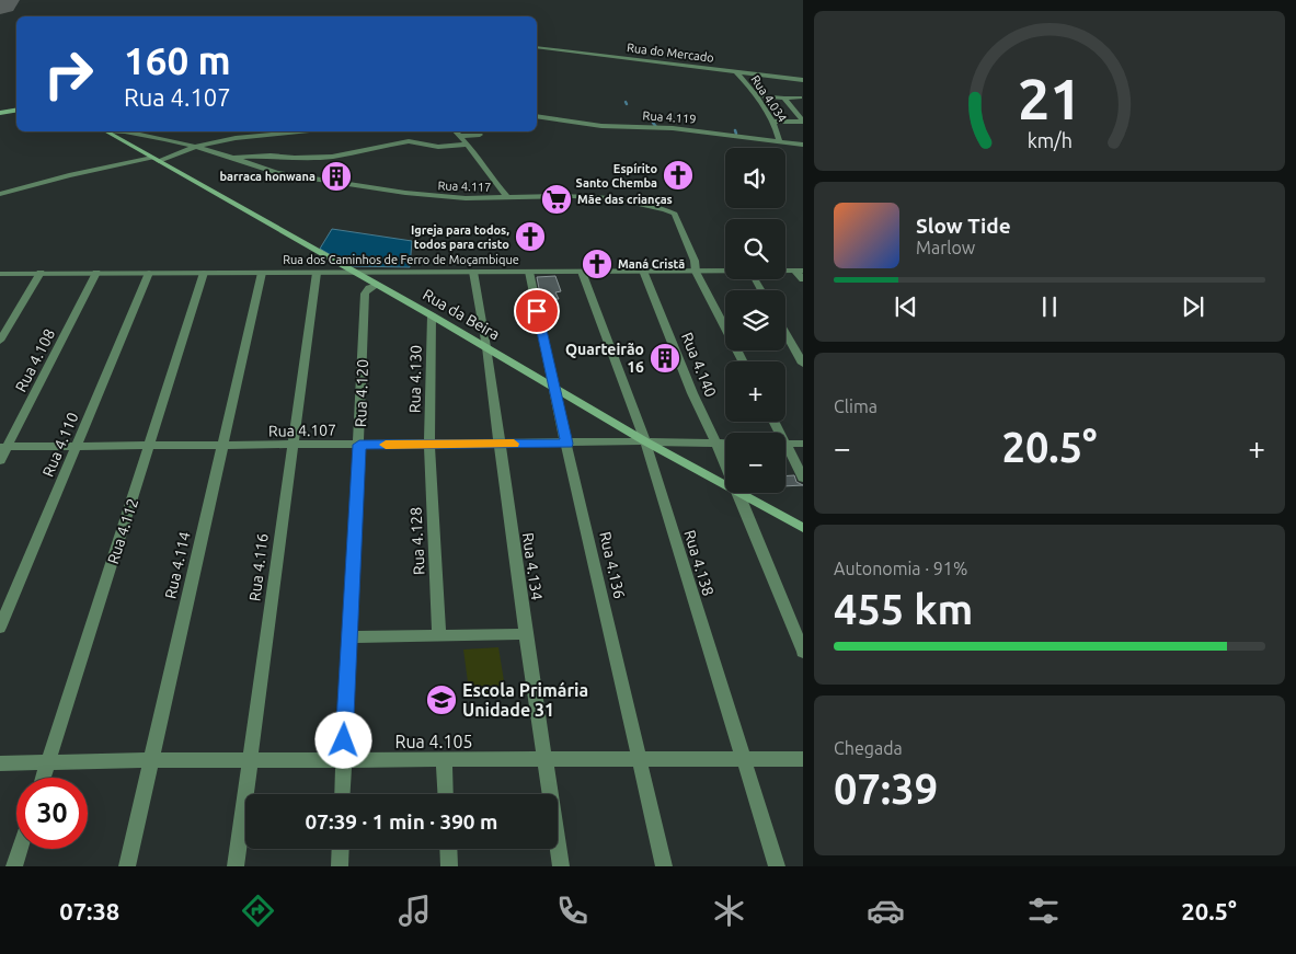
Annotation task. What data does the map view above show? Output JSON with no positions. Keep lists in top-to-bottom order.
{
  "streets": {
    "main road": ["Rua da Beira"],
    "street": [
      "Rua do Mercado",
      "Rua 4.034",
      "Rua 4.119",
      "Rua 4.117",
      "Rua dos Caminhos de Ferro de Moçambique",
      "Rua 4.108",
      "Rua 4.140",
      "Rua 4.130",
      "Rua 4.120",
      "Rua 4.107",
      "Rua 4.110",
      "Rua 4.112",
      "Rua 4.128",
      "Rua 4.138",
      "Rua 4.114",
      "Rua 4.136",
      "Rua 4.134",
      "Rua 4.116",
      "Rua 4.105"
    ]
  },
  "crossings": [
    ["Rua do Mercado", "Rua 4.034"],
    ["Rua 4.034", "Rua 4.119"],
    ["Rua 4.117", "Rua dos Caminhos de Ferro de Moçambique"],
    ["Rua dos Caminhos de Ferro de Moçambique", "Rua da Beira"],
    ["Rua dos Caminhos de Ferro de Moçambique", "Rua 4.108"],
    ["Rua dos Caminhos de Ferro de Moçambique", "Rua 4.140"],
    ["Rua dos Caminhos de Ferro de Moçambique", "Rua 4.110"],
    ["Rua dos Caminhos de Ferro de Moçambique", "Rua 4.112"],
    ["Rua dos Caminhos de Ferro de Moçambique", "Rua 4.138"],
    ["Rua dos Caminhos de Ferro de Moçambique", "Rua 4.114"],
    ["Rua dos Caminhos de Ferro de Moçambique", "Rua 4.136"],
    ["Rua dos Caminhos de Ferro de Moçambique", "Rua 4.134"],
    ["Rua dos Caminhos de Ferro de Moçambique", "Rua 4.116"],
    ["Rua da Beira", "Rua 4.130"],
    ["Rua da Beira", "Rua 4.120"],
    ["Rua da Beira", "Rua 4.107"],
    ["Rua da Beira", "Rua 4.138"],
    ["Rua da Beira", "Rua 4.136"],
    ["Rua da Beira", "Rua 4.134"],
    ["Rua 4.108", "Rua 4.107"],
    ["Rua 4.140", "Rua 4.107"],
    ["Rua 4.130", "Rua 4.107"],
    ["Rua 4.130", "Rua 4.128"],
    ["Rua 4.120", "Rua 4.107"],
    ["Rua 4.120", "Rua 4.105"],
    ["Rua 4.107", "Rua 4.110"],
    ["Rua 4.107", "Rua 4.112"],
    ["Rua 4.107", "Rua 4.128"],
    ["Rua 4.107", "Rua 4.138"],
    ["Rua 4.107", "Rua 4.114"],
    ["Rua 4.107", "Rua 4.136"],
    ["Rua 4.107", "Rua 4.134"],
    ["Rua 4.107", "Rua 4.116"],
    ["Rua 4.112", "Rua 4.105"],
    ["Rua 4.138", "Rua 4.105"],
    ["Rua 4.114", "Rua 4.105"],
    ["Rua 4.136", "Rua 4.105"],
    ["Rua 4.134", "Rua 4.105"],
    ["Rua 4.116", "Rua 4.105"]
  ],
  "places": {
    "church": ["Espírito Santo Chemba", "Igreja para todos, todos para cristo", "Maná Cristã"],
    "building": ["barraca honwana", "Quarteirão 16"],
    "supermarket": ["Mãe das crianças"],
    "school or university": ["Escola Primária Unidade 31"]
  },
  "page": {
    "turn": ["160 m", "Rua 4.107"],
    "map_buttons": ["+", "−"],
    "song": ["Slow Tide", "Marlow"],
    "tile": [
      "Clima",
      ["Autonomia · 91%", "455 km"],
      ["Chegada", "07:39"]
    ],
    "heat": ["−", "20.5°", "+"],
    "limit": "30",
    "trip": "07:39 · 1 min · 390 m",
    "tabs": ["07:38", "20.5°"],
    "gauge": ["21", "km/h"]
  }
}
